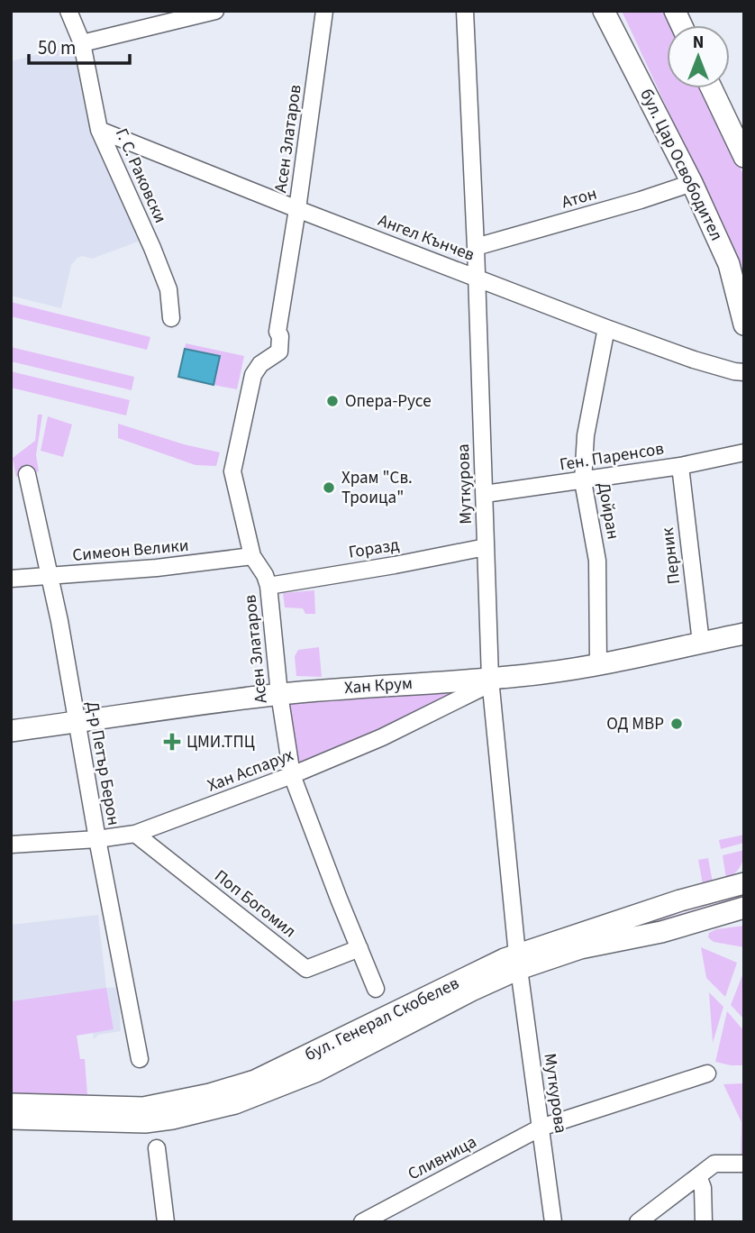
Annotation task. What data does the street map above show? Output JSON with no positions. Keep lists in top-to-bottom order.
{
  "streets": {
    "main road": ["бул. Цар Освободител", "Хан Крум", "бул. Генерал Скобелев"],
    "street": [
      "Асен Златаров",
      "Г. С. Раковски",
      "Атон",
      "Ангел Кънчев",
      "Ген. Паренсов",
      "Муткурова",
      "Дойран",
      "Горазд",
      "Симеон Велики",
      "Перник",
      "Д-р Петър Берон",
      "Хан Аспарух",
      "Поп Богомил",
      "Сливница"
    ]
  },
  "crossings": [
    ["Асен Златаров", "Ангел Кънчев"],
    ["Асен Златаров", "Горазд"],
    ["Асен Златаров", "Симеон Велики"],
    ["Асен Златаров", "Хан Крум"],
    ["Асен Златаров", "Хан Аспарух"],
    ["Асен Златаров", "Поп Богомил"],
    ["бул. Цар Освободител", "Атон"],
    ["Г. С. Раковски", "Ангел Кънчев"],
    ["Атон", "Муткурова"],
    ["Ангел Кънчев", "Муткурова"],
    ["Ангел Кънчев", "Дойран"],
    ["Ген. Паренсов", "Муткурова"],
    ["Ген. Паренсов", "Дойран"],
    ["Ген. Паренсов", "Перник"],
    ["Муткурова", "Горазд"],
    ["Муткурова", "Хан Крум"],
    ["Муткурова", "Хан Аспарух"],
    ["Муткурова", "бул. Генерал Скобелев"],
    ["Муткурова", "Сливница"],
    ["Дойран", "Хан Крум"],
    ["Симеон Велики", "Д-р Петър Берон"],
    ["Перник", "Хан Крум"],
    ["Хан Крум", "Д-р Петър Берон"],
    ["Хан Крум", "Хан Аспарух"],
    ["Д-р Петър Берон", "Хан Аспарух"],
    ["Хан Аспарух", "Поп Богомил"]
  ],
  "places": {
    "other": ["Опера-Русе", "Храм \"Св. Троица\"", "ОД МВР"],
    "health": ["ЦМИ.ТПЦ"]
  },
  "scale_bar": "50 m",
  "north": "top"
}
